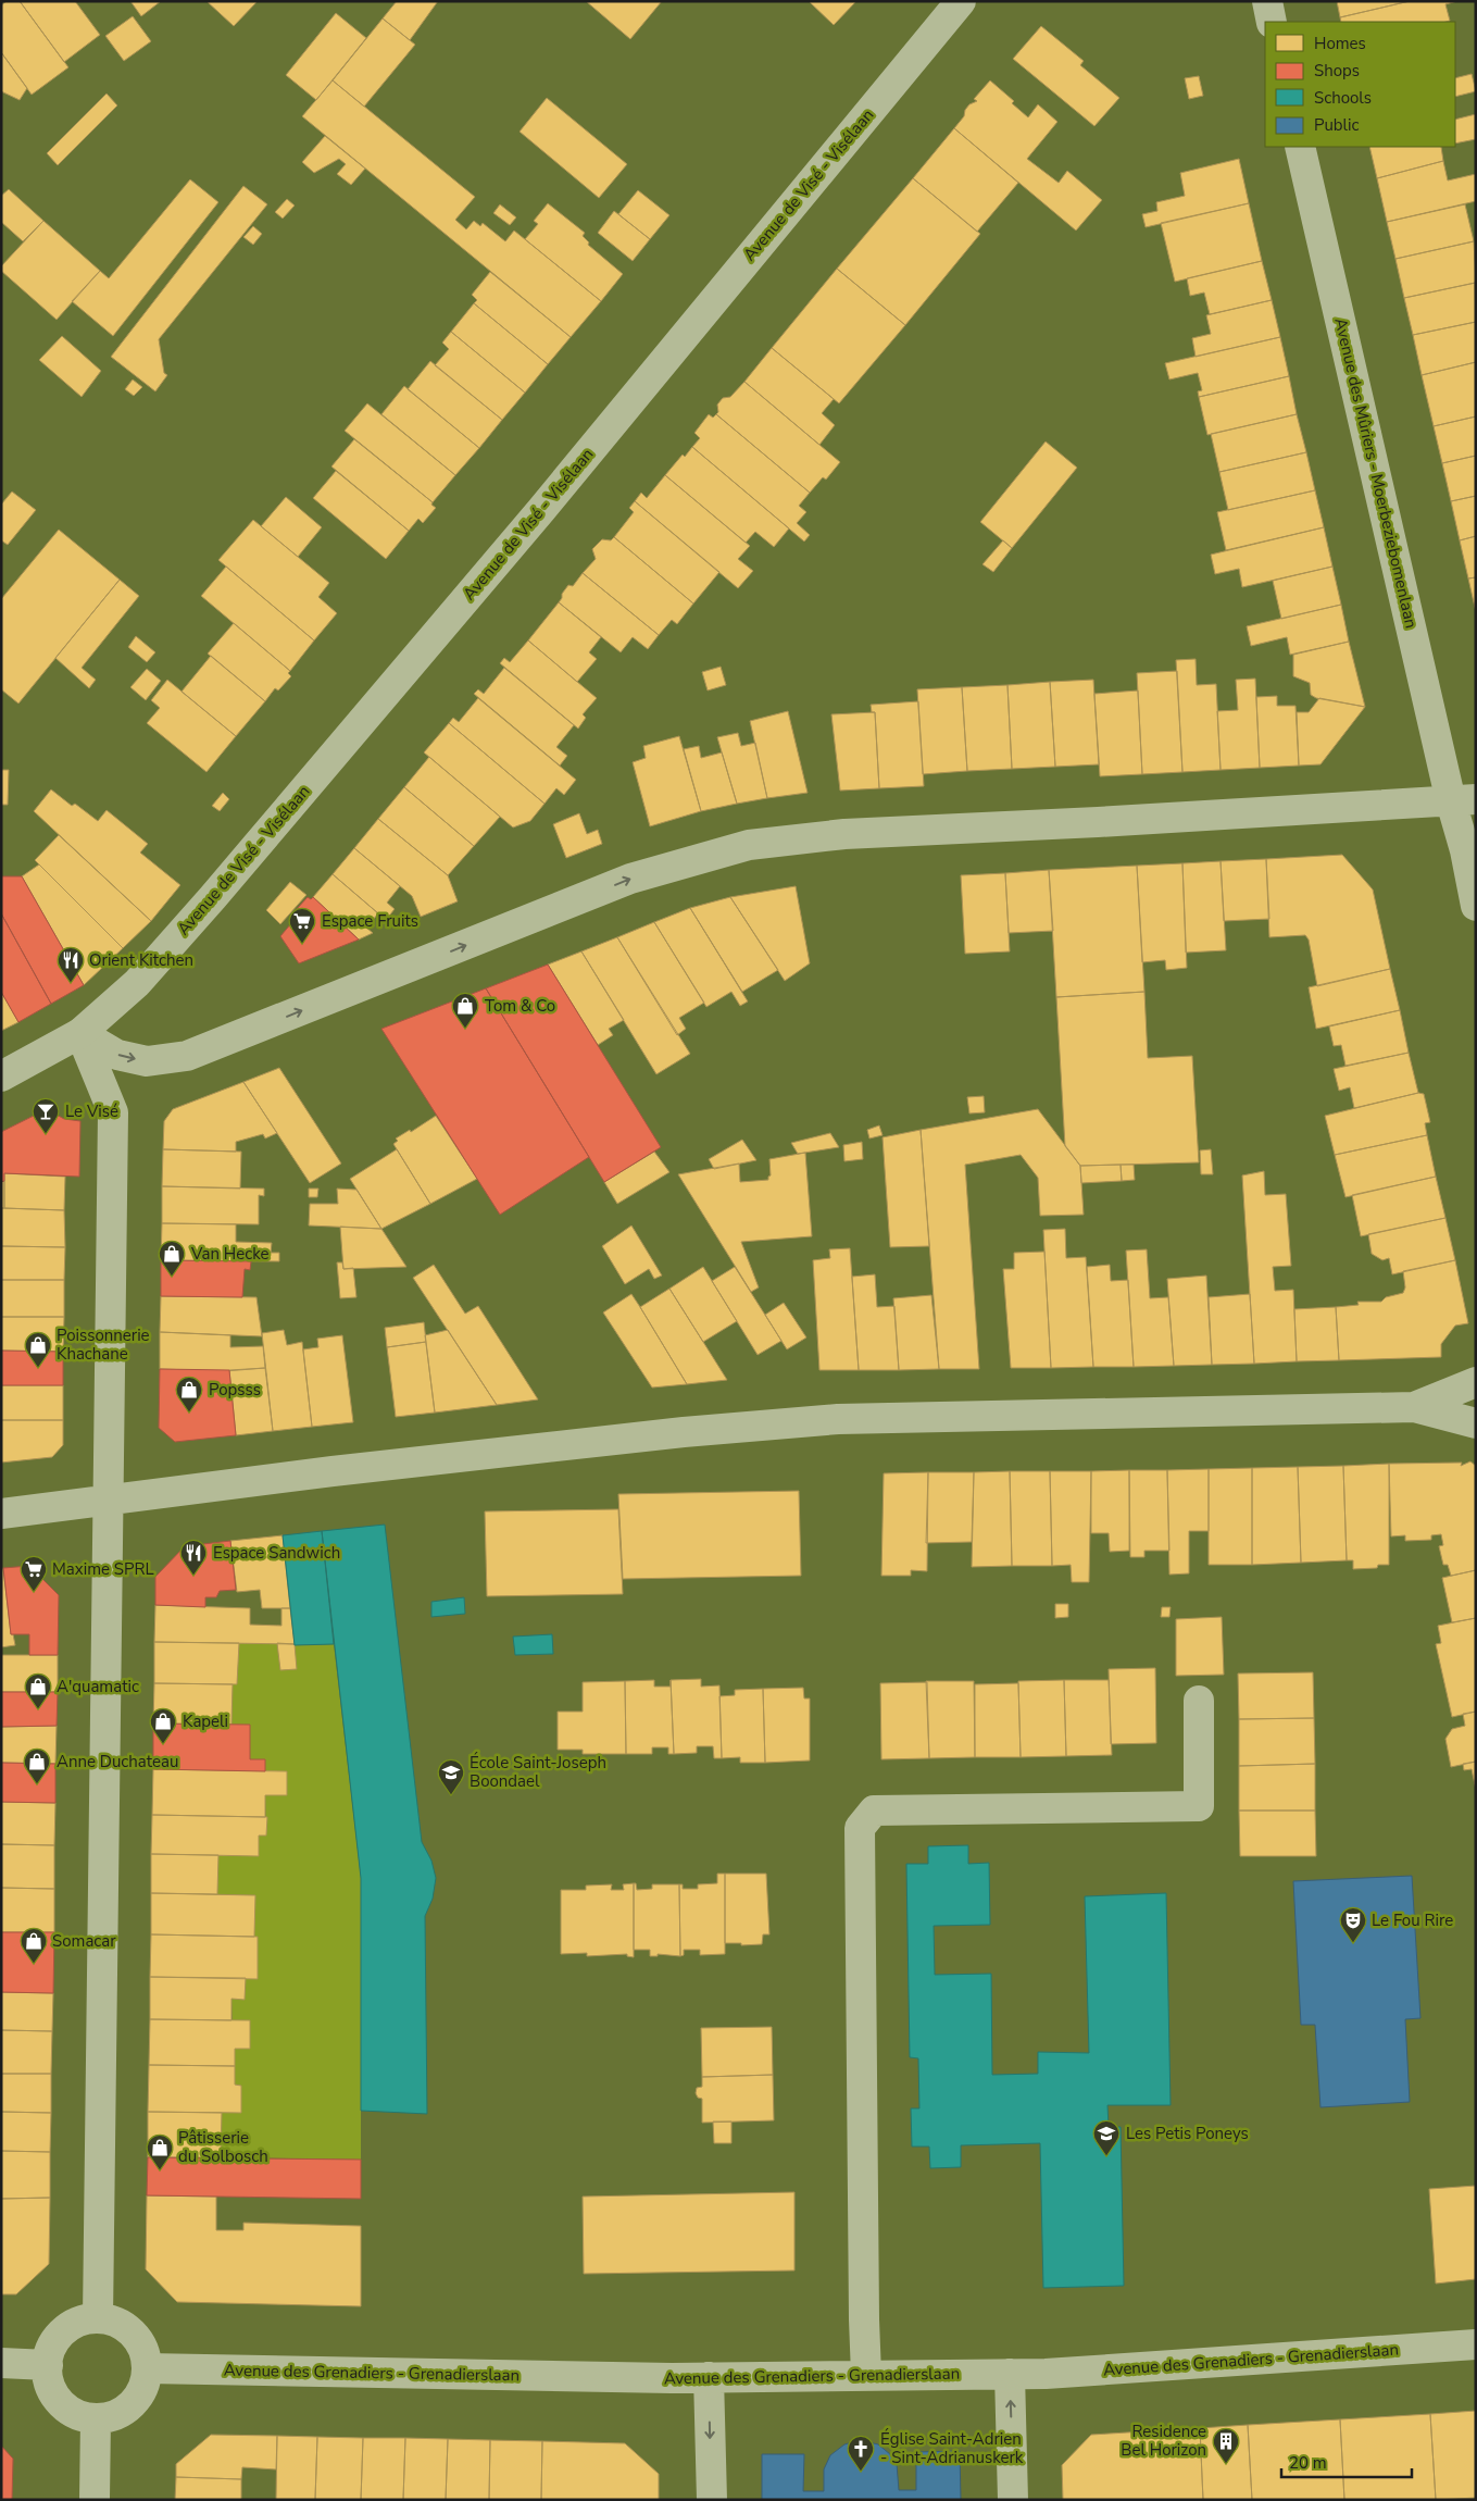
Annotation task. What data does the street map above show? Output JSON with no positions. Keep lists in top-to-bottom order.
{
  "streets": {
    "street": ["Avenue de Visé - Visélaan", "Avenue des Mûriers - Moerbeziebomenlaan", "Avenue des Grenadiers - Grenadierslaan"]
  },
  "places": {
    "supermarket": ["Espace Fruits", "Maxime SPRL"],
    "restaurant": ["Orient Kitchen", "Espace Sandwich"],
    "shop": [
      "Tom & Co",
      "Van Hecke",
      "Poissonnerie Khachane",
      "Popsss",
      "A'quamatic",
      "Kapeli",
      "Anne Duchateau",
      "Somacar",
      "Pâtisserie du Solbosch"
    ],
    "bar": ["Le Visé"],
    "school or university": ["École Saint-Joseph Boondael", "Les Petis Poneys"],
    "theatre": ["Le Fou Rire"],
    "building": ["Residence Bel Horizon"],
    "church": ["Église Saint-Adrien - Sint-Adrianuskerk"]
  },
  "legend": [
    "Homes",
    "Shops",
    "Schools",
    "Public"
  ],
  "scale_bar": "20 m"
}
